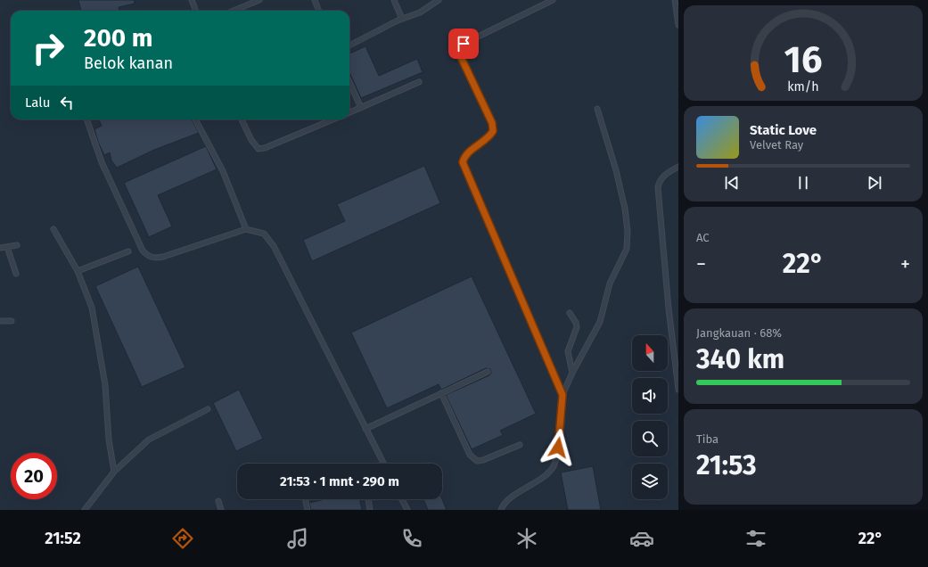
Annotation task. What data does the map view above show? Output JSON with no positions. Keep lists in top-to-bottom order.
{
  "north": "top",
  "page": {
    "turn": ["200 m", "Belok kanan"],
    "then": "Lalu",
    "song": ["Static Love", "Velvet Ray"],
    "tile": [
      "AC",
      ["Jangkauan · 68%", "340 km"],
      ["Tiba", "21:53"]
    ],
    "heat": ["−", "22°", "+"],
    "limit": "20",
    "trip": "21:53 · 1 mnt · 290 m",
    "tabs": ["21:52", "22°"],
    "gauge": ["16", "km/h"]
  }
}
